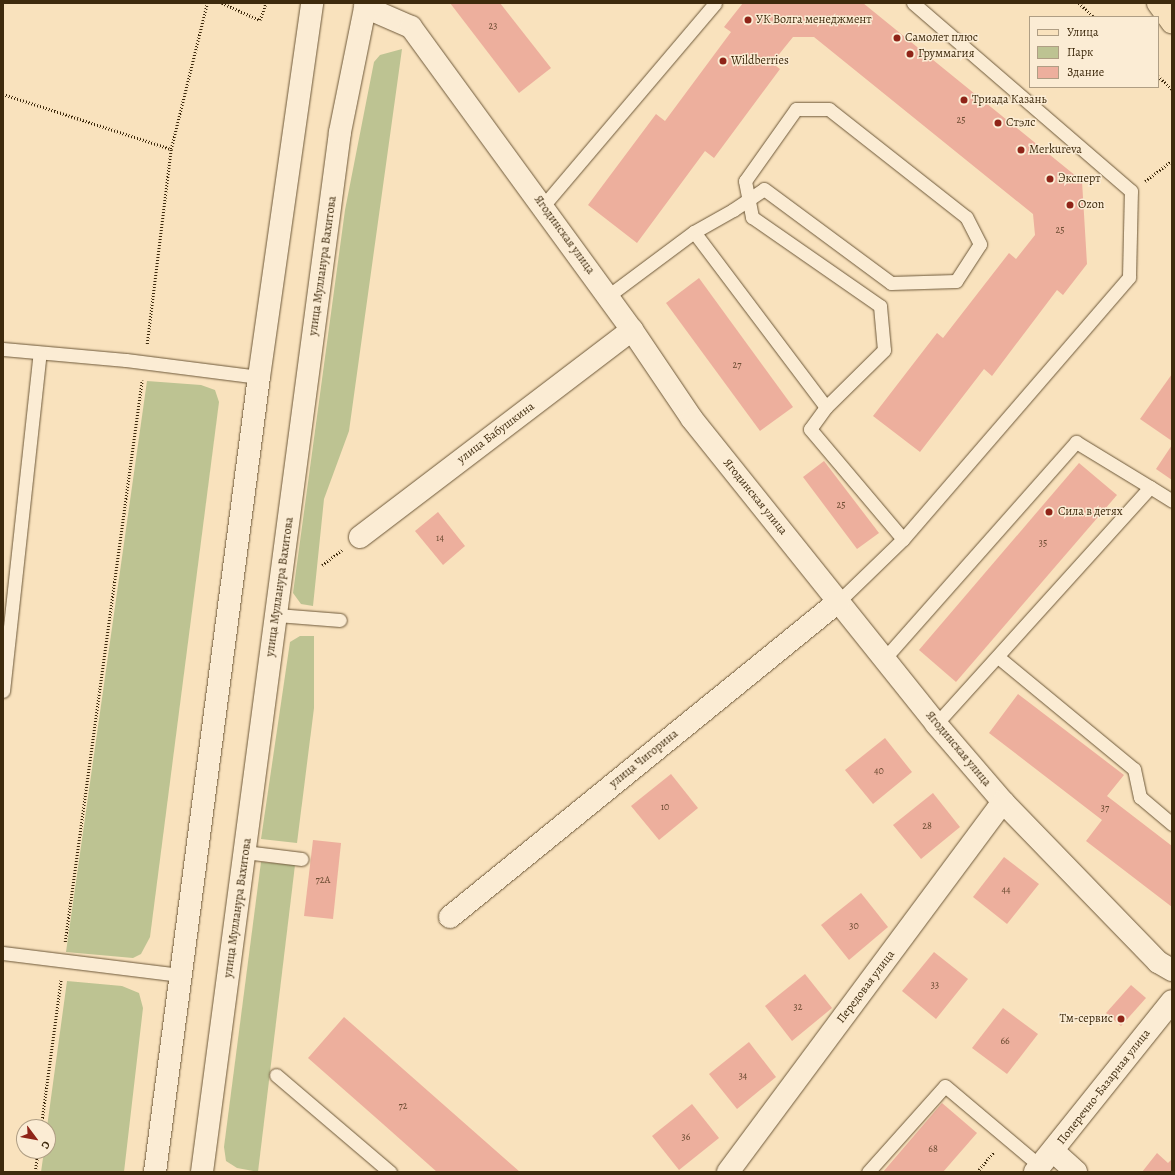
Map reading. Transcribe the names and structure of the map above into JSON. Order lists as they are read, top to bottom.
{
  "streets": {
    "street": [
      "Ягодинская улица",
      "улица Мулланура Вахитова",
      "улица Бабушкина",
      "улица Чигорина",
      "Передовая улица",
      "Поперечно-Базарная улица"
    ]
  },
  "crossings": [
    ["Ягодинская улица", "улица Мулланура Вахитова"],
    ["Ягодинская улица", "улица Бабушкина"],
    ["Ягодинская улица", "улица Чигорина"],
    ["Ягодинская улица", "Передовая улица"]
  ],
  "places": [
    "УК Волга менеджмент",
    "Самолет плюс",
    "Груммагия",
    "Wildberries",
    "Триада Казань",
    "Стэлс",
    "Merkureva",
    "Эксперт",
    "Ozon",
    "Сила в детях",
    "Тм-сервис"
  ],
  "house_numbers": [
    "23",
    "25",
    "25",
    "27",
    "25",
    "14",
    "35",
    "40",
    "10",
    "37",
    "28",
    "72А",
    "44",
    "30",
    "33",
    "32",
    "66",
    "34",
    "72",
    "36",
    "68"
  ],
  "legend": ["Улица", "Парк", "Здание"],
  "north": "bottom right"
}
